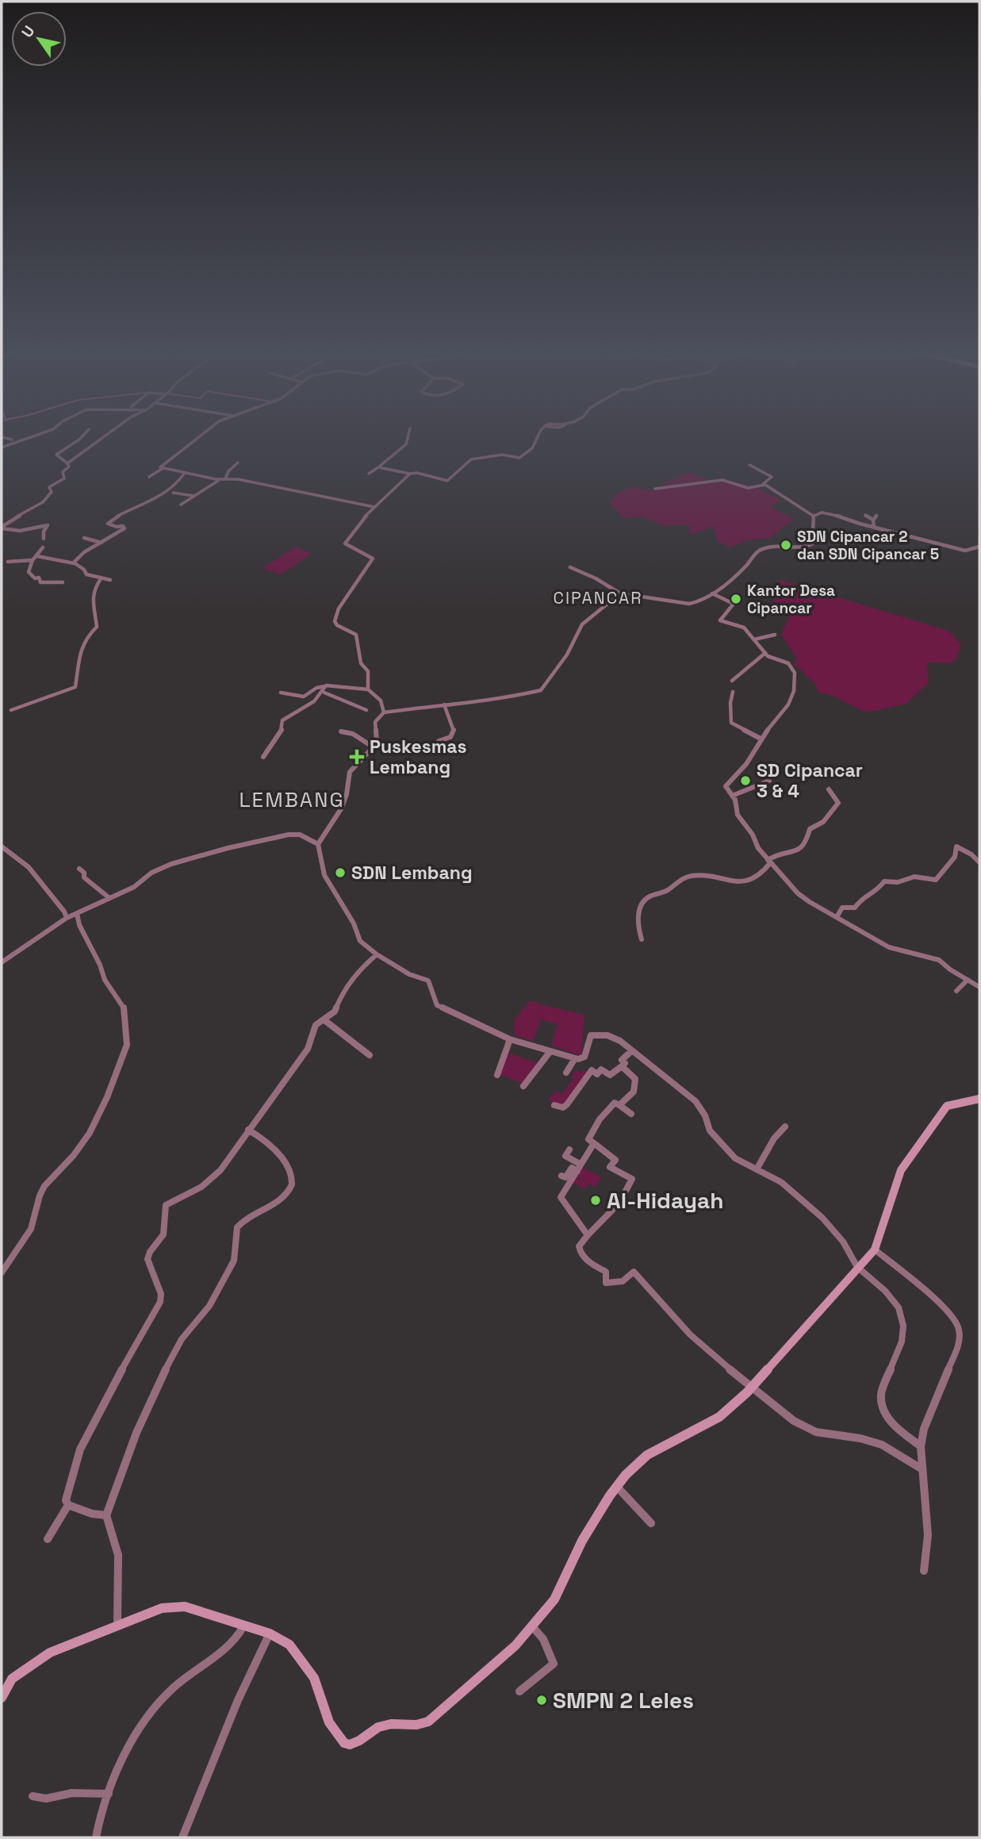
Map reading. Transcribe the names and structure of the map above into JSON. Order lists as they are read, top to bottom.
{
  "districts": ["CIPANCAR", "LEMBANG"],
  "places": {
    "other": [
      "SDN Cipancar 2 dan SDN Cipancar 5",
      "Kantor Desa Cipancar",
      "SD Cipancar 3 & 4",
      "SDN Lembang",
      "Al-Hidayah",
      "SMPN 2 Leles"
    ],
    "health": ["Puskesmas Lembang"]
  },
  "north": "top left"
}
